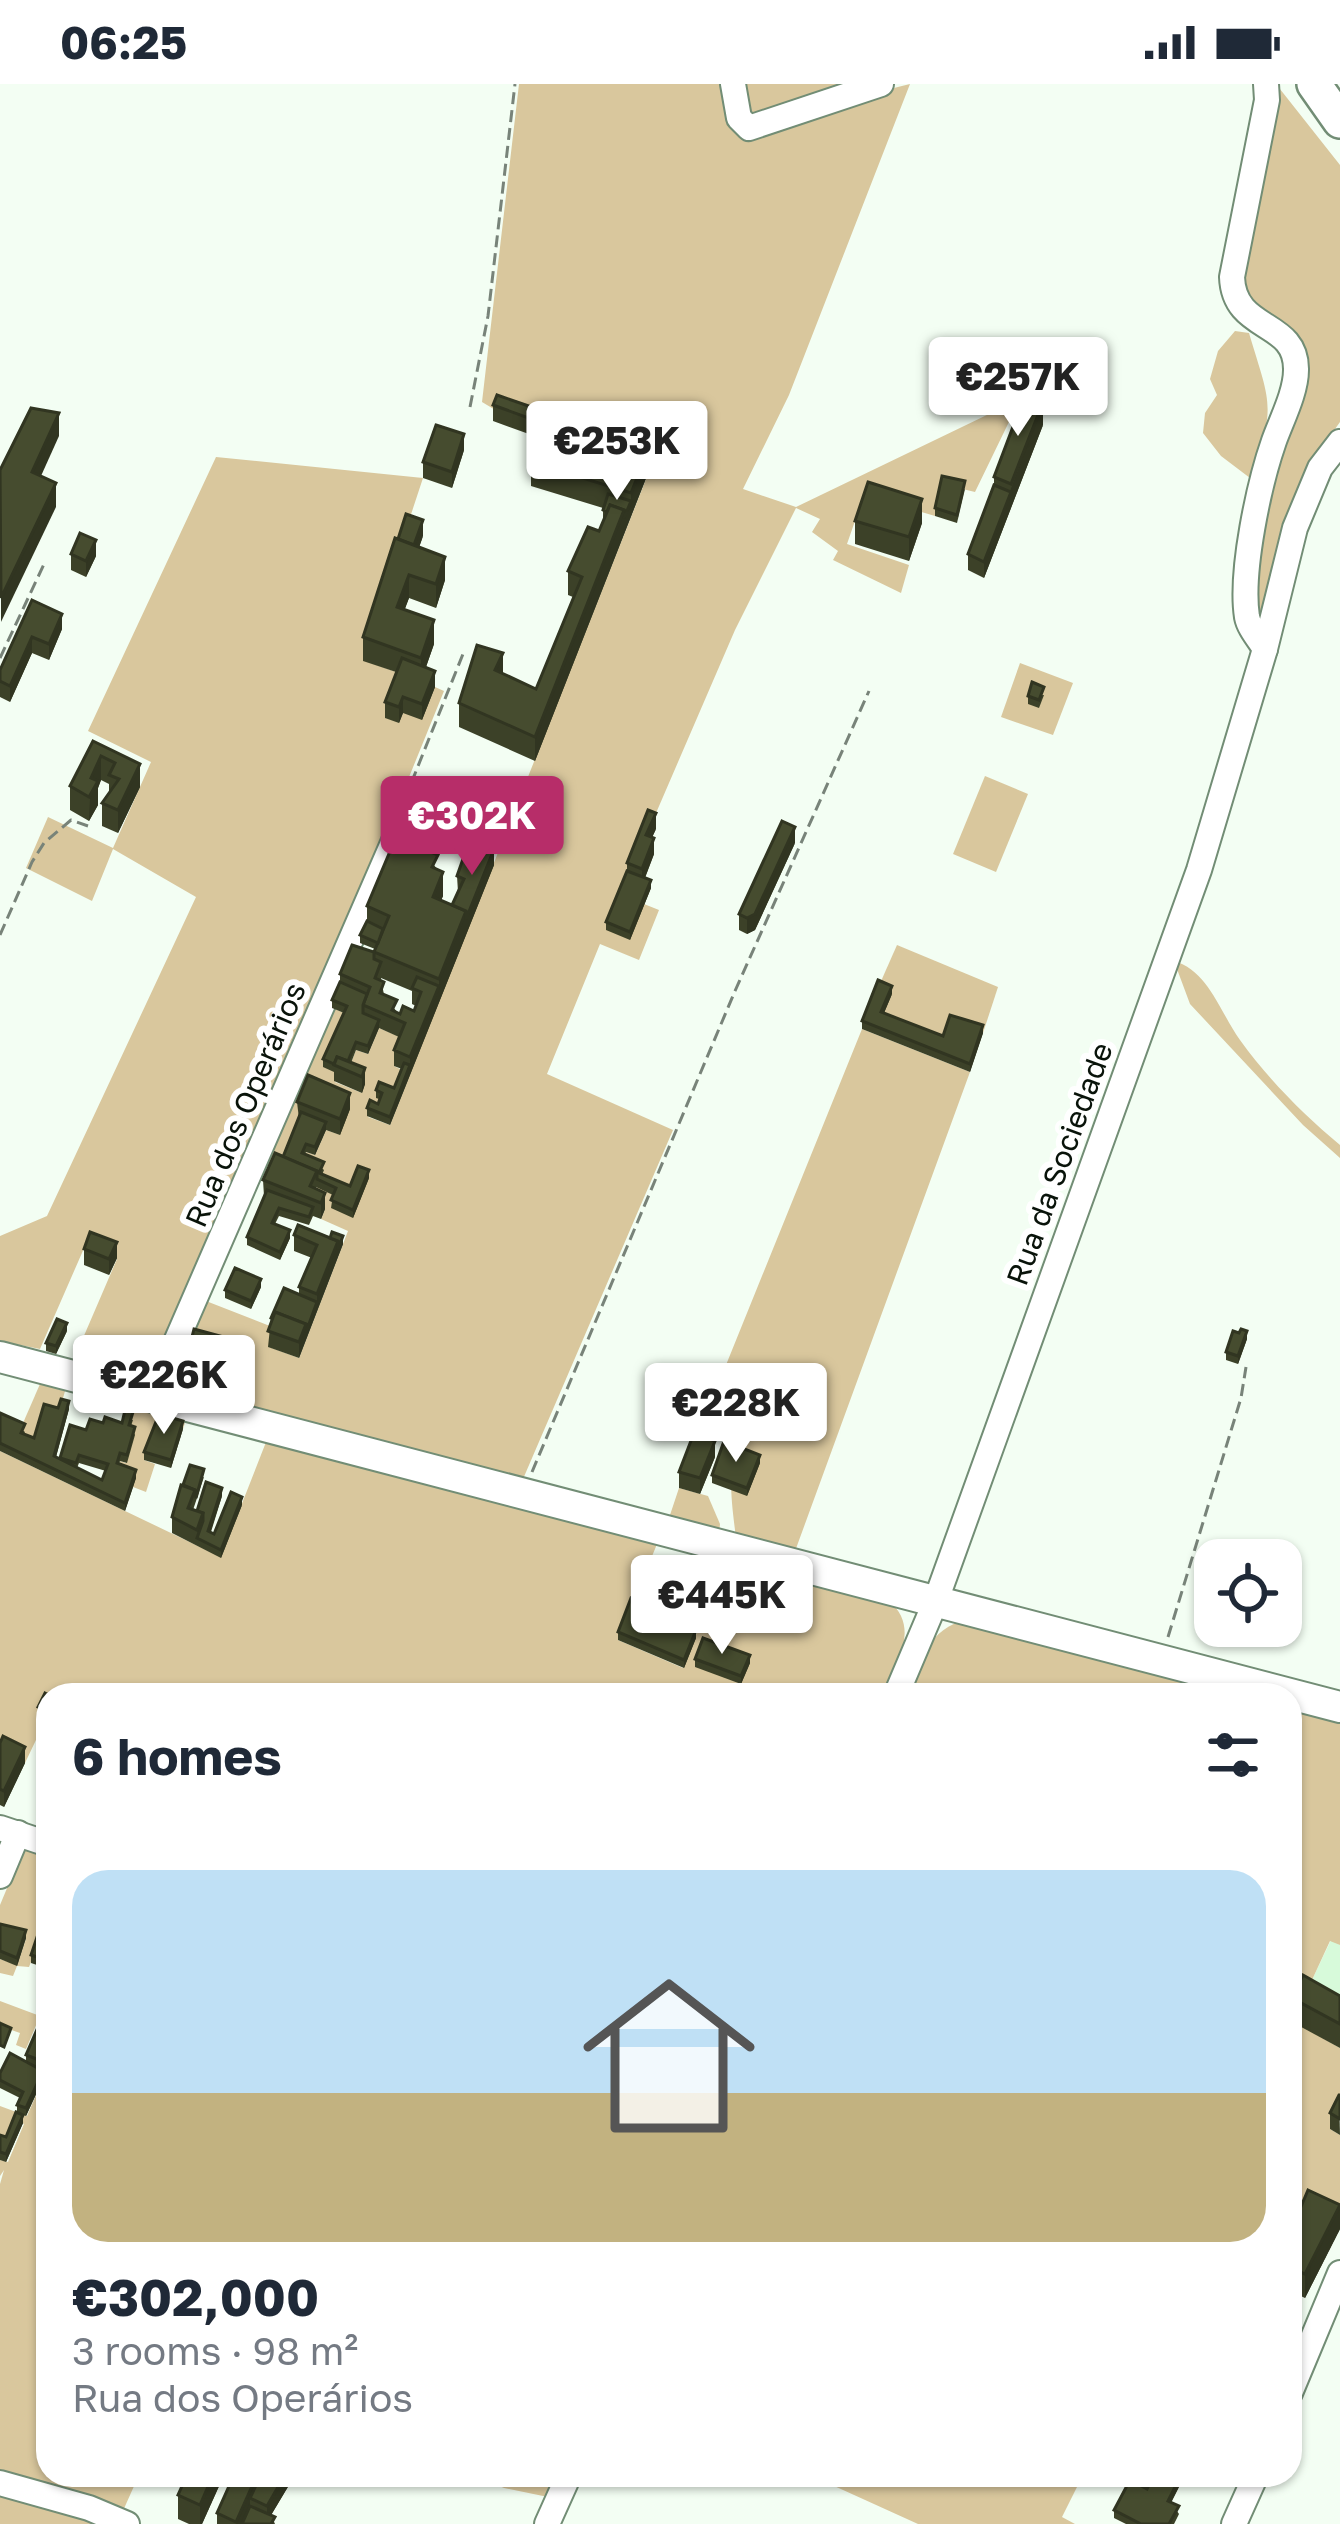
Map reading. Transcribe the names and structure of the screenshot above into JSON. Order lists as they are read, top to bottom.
{
  "streets": {
    "street": ["Rua dos Operários", "Rua da Sociedade"]
  },
  "page": {
    "status": "06:25",
    "price": [
      "€257K",
      "€253K",
      "€302K",
      "€226K",
      "€228K",
      "€445K"
    ],
    "heading": "6 homes",
    "list": [
      {
        "name": "€302,000",
        "note": "3 rooms · 98 m² · Rua dos Operários"
      }
    ]
  }
}
